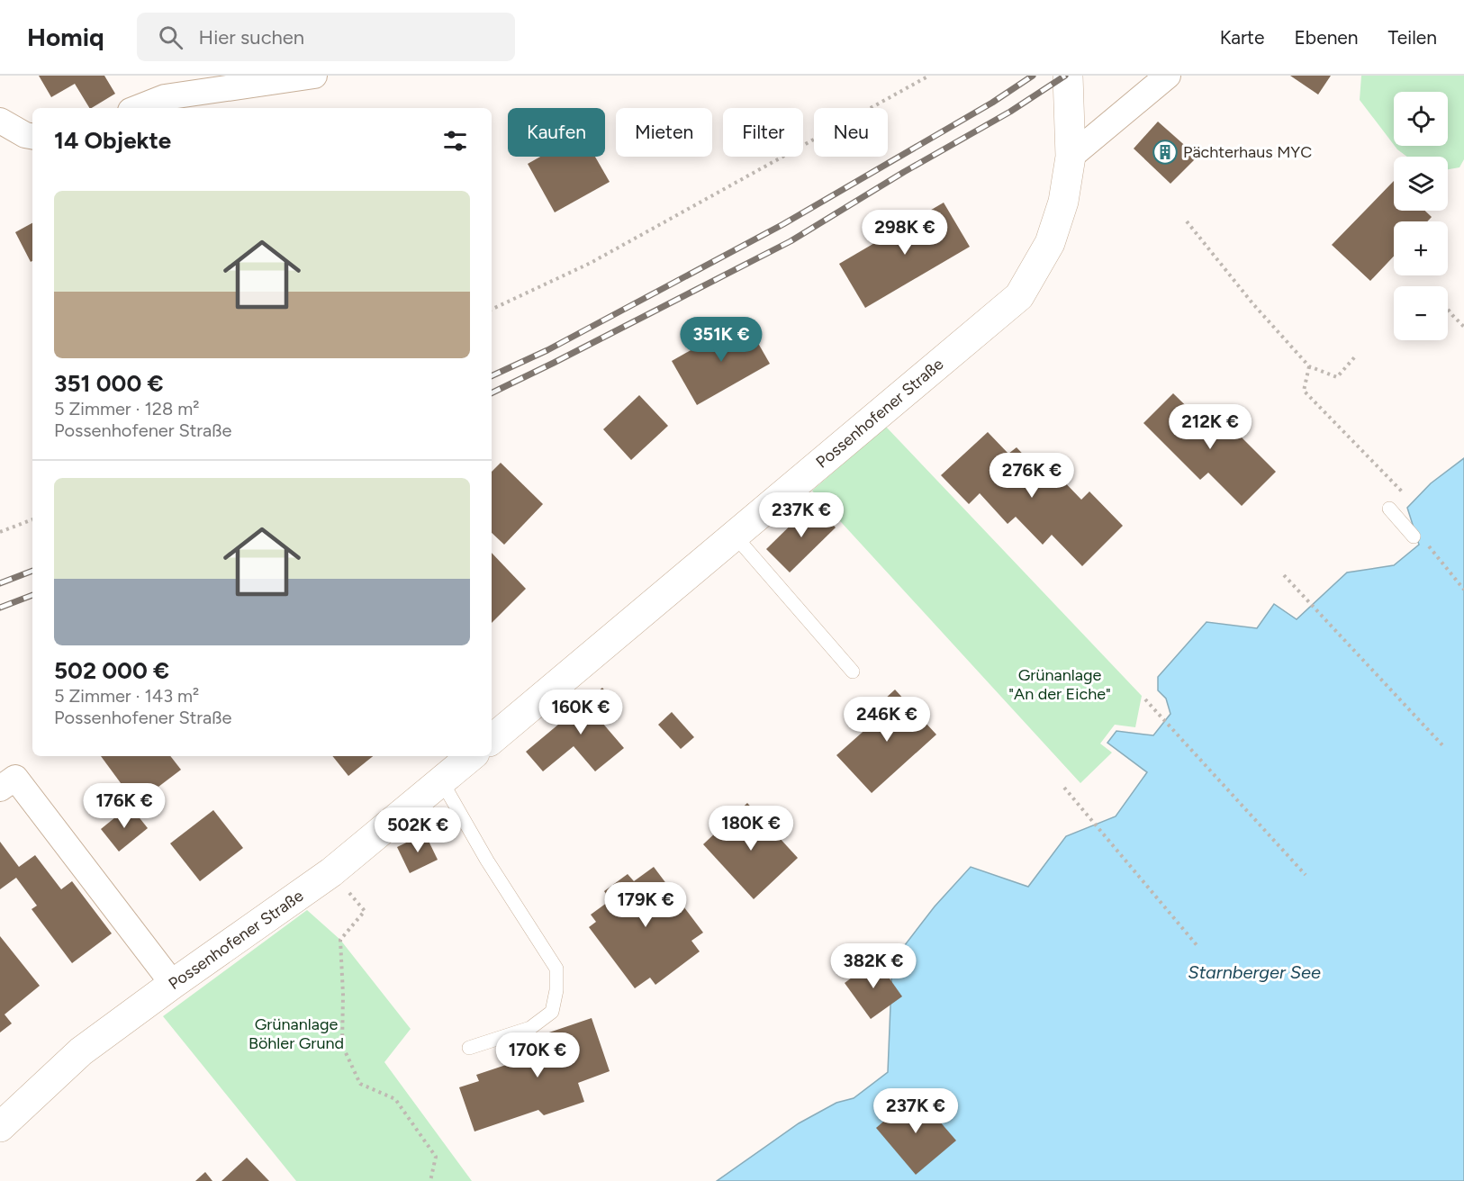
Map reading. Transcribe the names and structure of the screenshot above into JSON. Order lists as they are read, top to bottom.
{
  "streets": {
    "main road": ["Possenhofener Straße"]
  },
  "water": ["Starnberger See"],
  "parks": ["Grünanlage \"An der Eiche\"", "Grünanlage Böhler Grund"],
  "places": {
    "building": ["Pächterhaus MYC"]
  },
  "page": {
    "header": "Homiq",
    "search": "Hier suchen",
    "nav": ["Karte", "Ebenen", "Teilen"],
    "map_buttons": ["+", "−"],
    "chip": [
      "Kaufen",
      "Mieten",
      "Filter",
      "Neu"
    ],
    "heading": "14 Objekte",
    "list": [
      {
        "name": "351 000 €",
        "note": "5 Zimmer · 128 m² · Possenhofener Straße"
      },
      {
        "name": "502 000 €",
        "note": "5 Zimmer · 143 m² · Possenhofener Straße"
      }
    ],
    "price": [
      "298K €",
      "351K €",
      "212K €",
      "276K €",
      "237K €",
      "160K €",
      "246K €",
      "176K €",
      "180K €",
      "502K €",
      "179K €",
      "382K €",
      "170K €",
      "237K €"
    ]
  }
}
